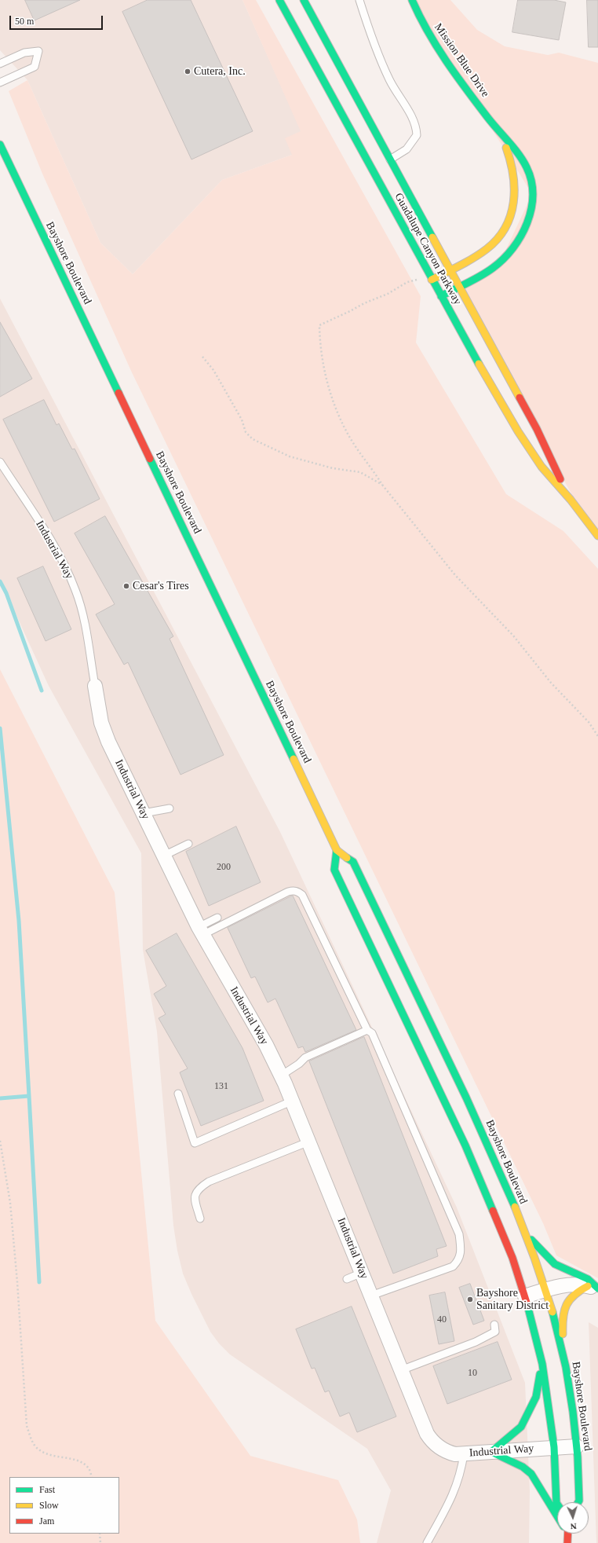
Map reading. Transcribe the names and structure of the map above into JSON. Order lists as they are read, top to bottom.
{
  "streets": {
    "main road": ["Mission Blue Drive", "Guadalupe Canyon Parkway", "Bayshore Boulevard"],
    "street": ["Industrial Way"]
  },
  "crossings": [
    ["Mission Blue Drive", "Guadalupe Canyon Parkway"],
    ["Bayshore Boulevard", "Industrial Way"]
  ],
  "places": ["Cutera, Inc.", "Cesar's Tires", "Bayshore Sanitary District"],
  "house_numbers": [
    "200",
    "131",
    "40",
    "10"
  ],
  "legend": ["Fast", "Slow", "Jam"],
  "scale_bar": "50 m",
  "north": "bottom"
}
